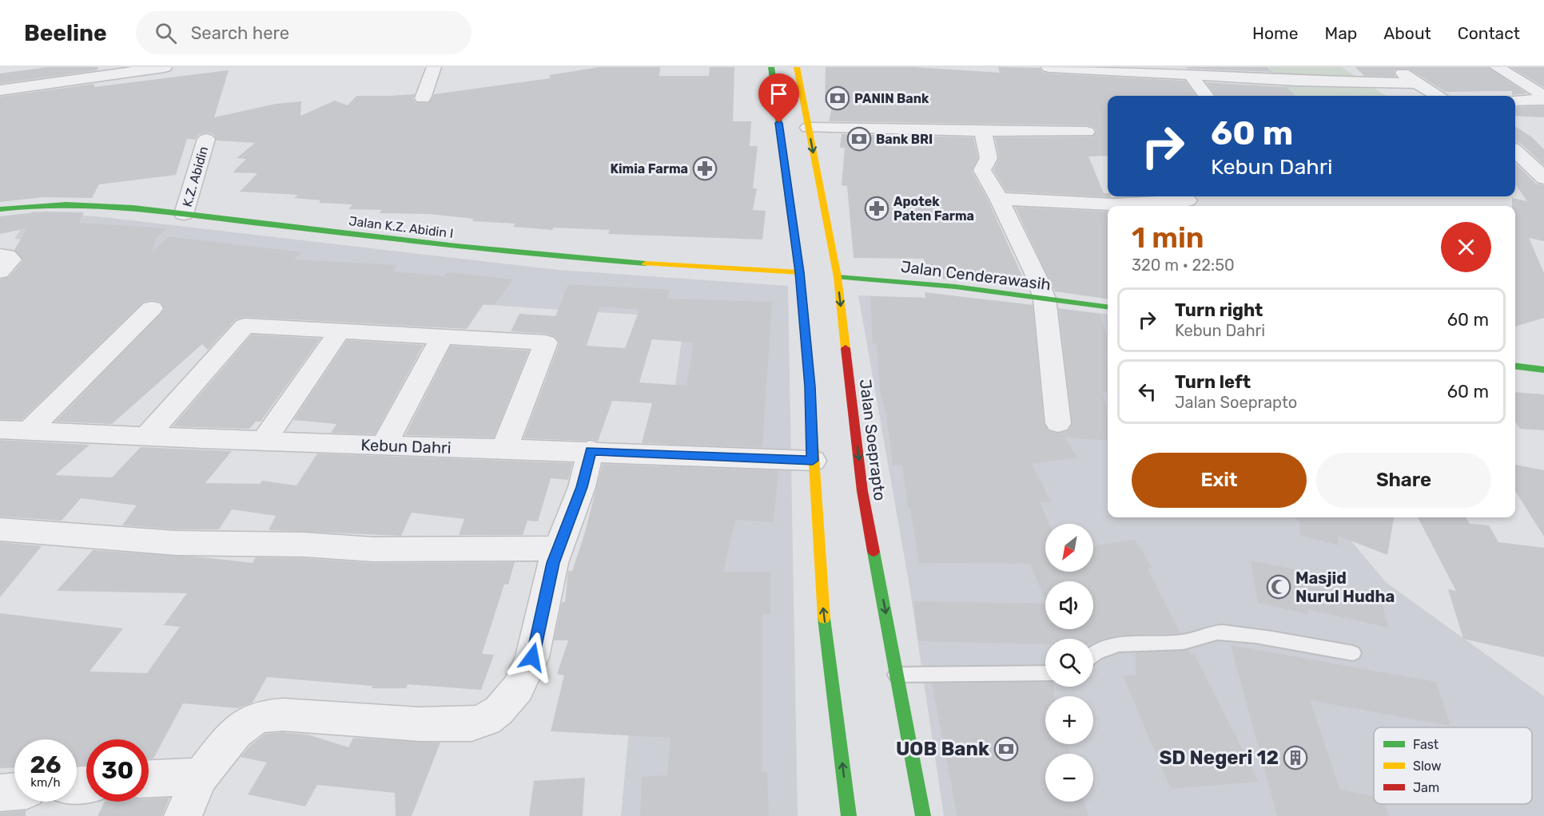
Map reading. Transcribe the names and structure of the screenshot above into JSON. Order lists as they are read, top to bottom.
{
  "streets": {
    "main road": ["Jalan K.Z. Abidin I", "Jalan Cenderawasih", "Jalan Soeprapto"],
    "street": ["K.Z. Abidin", "Kebun Dahri"]
  },
  "crossings": [
    ["K.Z. Abidin", "Jalan K.Z. Abidin I"],
    ["Jalan Cenderawasih", "Jalan Soeprapto"]
  ],
  "places": {
    "bank": ["PANIN Bank", "Bank BRI", "UOB Bank"],
    "pharmacy": ["Kimia Farma", "Apotek Paten Farma"],
    "mosque": ["Masjid Nurul Hudha"],
    "building": ["SD Negeri 12"]
  },
  "legend": ["Fast", "Slow", "Jam"],
  "north": "bottom left",
  "page": {
    "header": "Beeline",
    "search": "Search here",
    "nav": [
      "Home",
      "Map",
      "About",
      "Contact"
    ],
    "turn": ["60 m", "Kebun Dahri"],
    "heading": ["1 min", "320 m · 22:50"],
    "list": [
      {
        "name": "Turn right",
        "note": "Kebun Dahri",
        "value": "60 m"
      },
      {
        "name": "Turn left",
        "note": "Jalan Soeprapto",
        "value": "60 m"
      }
    ],
    "buttons": ["Exit", "Share"],
    "map_buttons": ["+", "−"],
    "speed": "26 km/h",
    "limit": "30"
  }
}
